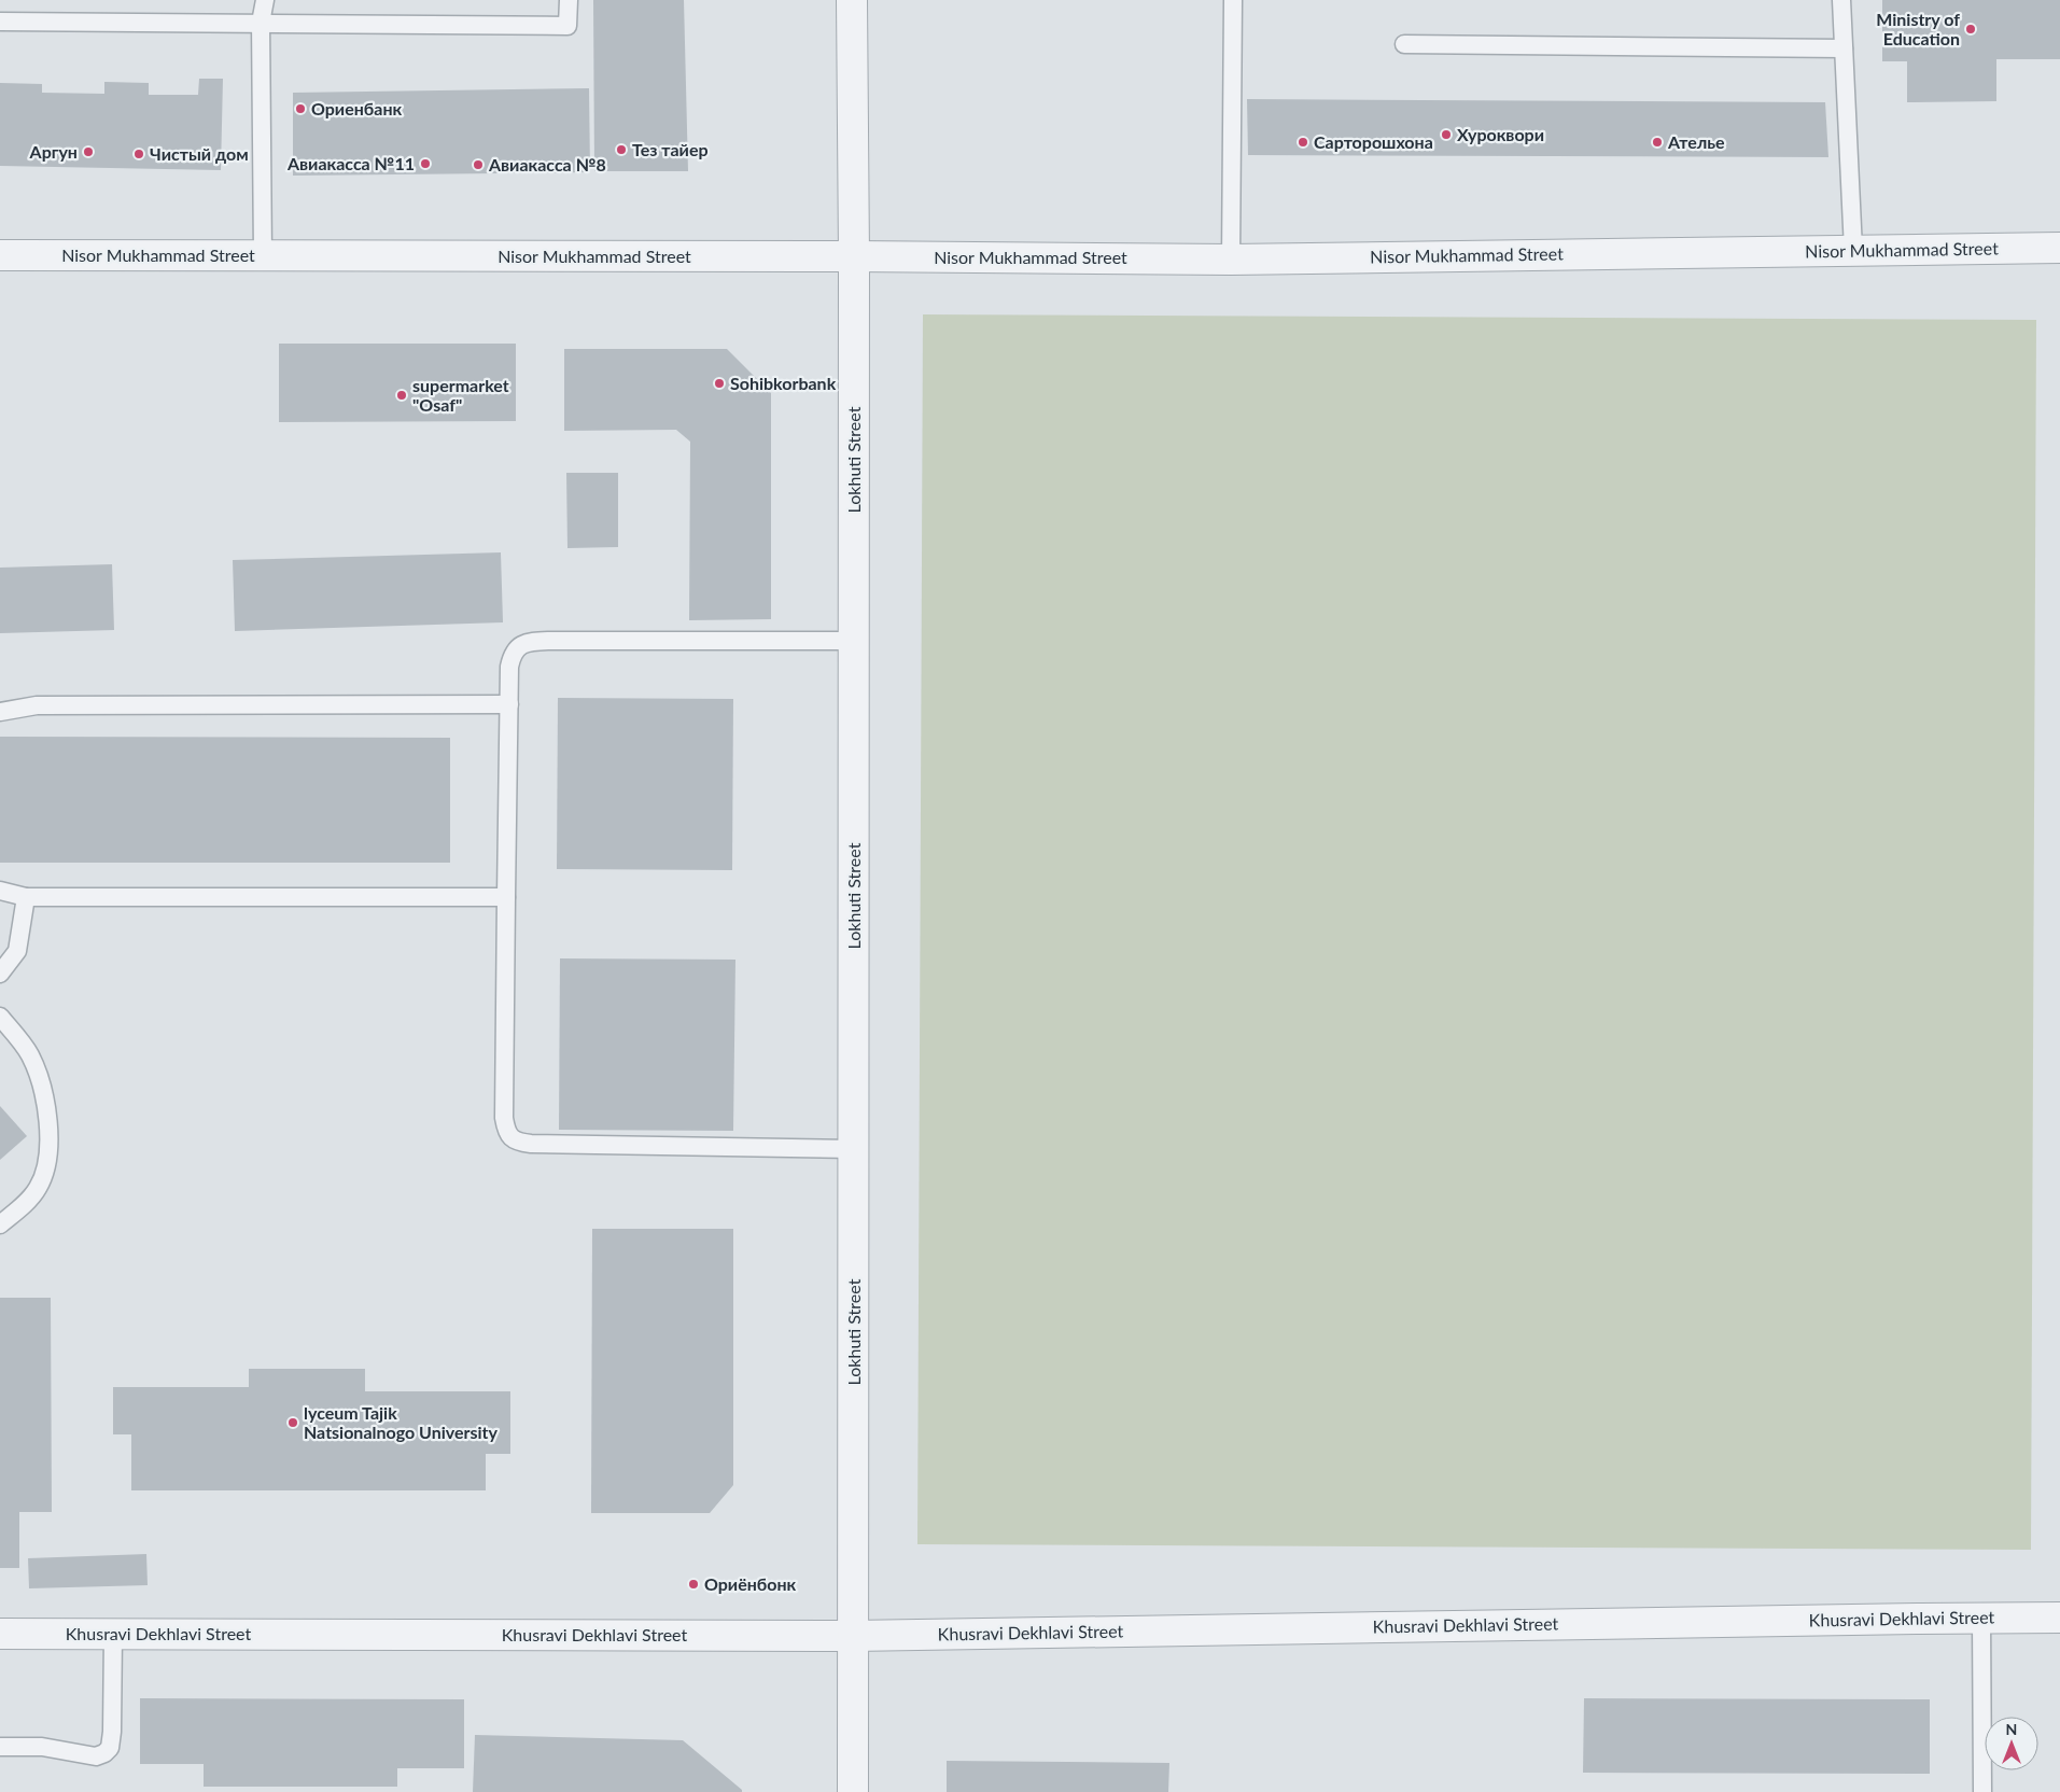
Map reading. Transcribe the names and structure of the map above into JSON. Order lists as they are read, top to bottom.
{
  "streets": {
    "street": ["Nisor Mukhammad Street", "Lokhuti Street", "Khusravi Dekhlavi Street"]
  },
  "crossings": [
    ["Nisor Mukhammad Street", "Lokhuti Street"],
    ["Lokhuti Street", "Khusravi Dekhlavi Street"]
  ],
  "places": [
    "Ministry of Education",
    "Ориенбанк",
    "Хуроквори",
    "Сарторошхона",
    "Ателье",
    "Тез тайер",
    "Аргун",
    "Чистый дом",
    "Авиакасса №11",
    "Авиакасса №8",
    "Sohibkorbank",
    "supermarket \"Osaf\"",
    "lyceum Tajik Natsionalnogo University",
    "Ориёнбонк"
  ],
  "north": "top"
}
